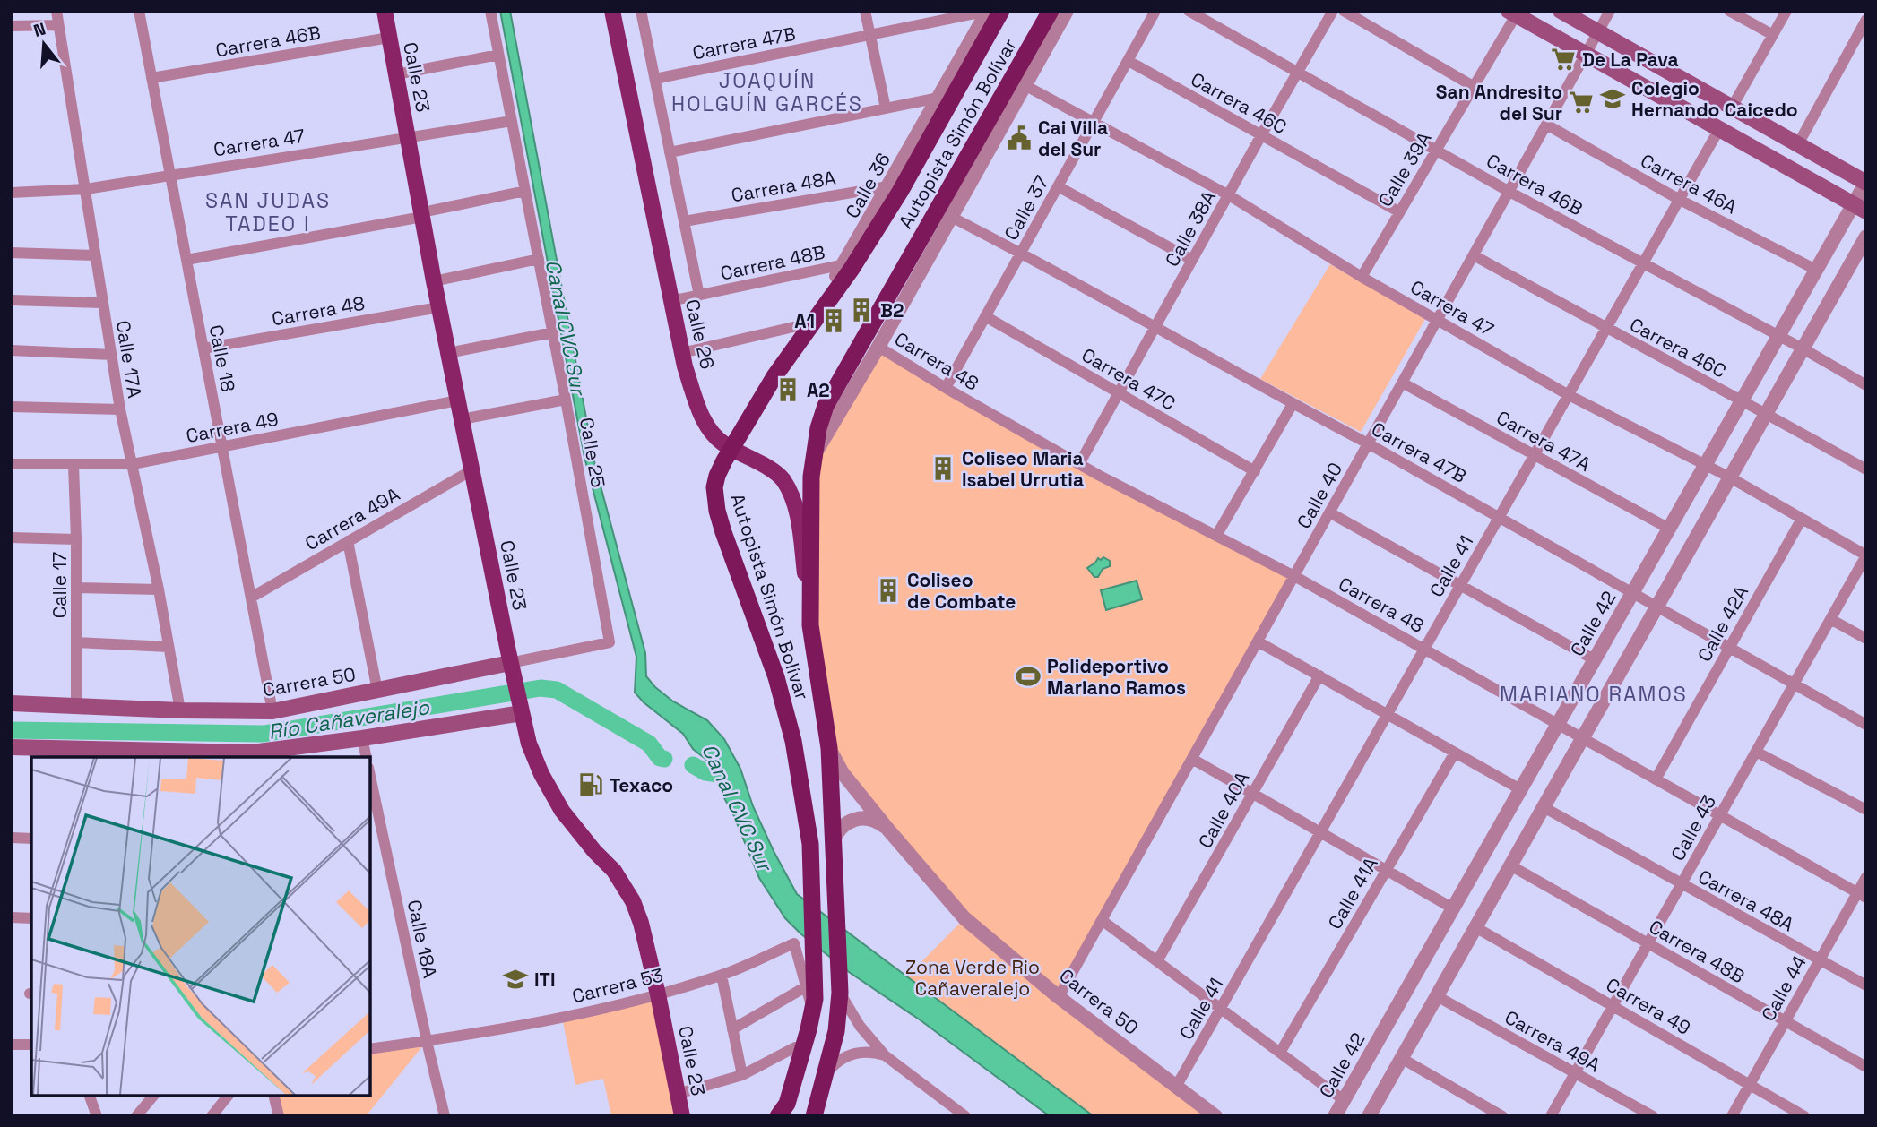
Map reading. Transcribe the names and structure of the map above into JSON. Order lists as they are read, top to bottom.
{
  "streets": {
    "highway": ["Autopista Simón Bolívar"],
    "main road": ["Calle 23", "Calle 26", "Carrera 50"],
    "street": [
      "Carrera 46B",
      "Carrera 47B",
      "Carrera 46C",
      "Carrera 47",
      "Calle 39A",
      "Carrera 46A",
      "Calle 36",
      "Carrera 48A",
      "Calle 37",
      "Calle 38A",
      "Carrera 48B",
      "Carrera 48",
      "Calle 18",
      "Calle 17A",
      "Carrera 47C",
      "Carrera 49",
      "Carrera 47A",
      "Calle 25",
      "Calle 40",
      "Carrera 49A",
      "Calle 41",
      "Calle 17",
      "Calle 42",
      "Calle 42A",
      "Calle 40A",
      "Calle 43",
      "Calle 41A",
      "Calle 18A",
      "Carrera 53",
      "Calle 44"
    ]
  },
  "crossings": [
    ["Carrera 46B", "Calle 23"],
    ["Carrera 46B", "Calle 39A"],
    ["Carrera 46B", "Calle 38A"],
    ["Carrera 46B", "Calle 18"],
    ["Carrera 46B", "Calle 40"],
    ["Carrera 46B", "Calle 41"],
    ["Carrera 46B", "Calle 42"],
    ["Carrera 47B", "Calle 36"],
    ["Carrera 47B", "Calle 37"],
    ["Carrera 47B", "Calle 38A"],
    ["Carrera 47B", "Calle 26"],
    ["Carrera 47B", "Calle 40"],
    ["Carrera 47B", "Calle 41"],
    ["Carrera 47B", "Calle 42"],
    ["Carrera 47B", "Calle 42A"],
    ["Carrera 47B", "Calle 43"],
    ["Calle 23", "Carrera 47"],
    ["Calle 23", "Carrera 48"],
    ["Calle 23", "Carrera 49"],
    ["Calle 23", "Carrera 49A"],
    ["Calle 23", "Carrera 50"],
    ["Calle 23", "Carrera 53"],
    ["Carrera 46C", "Calle 39A"],
    ["Carrera 46C", "Calle 37"],
    ["Carrera 46C", "Calle 38A"],
    ["Carrera 46C", "Calle 40"],
    ["Carrera 46C", "Calle 41"],
    ["Carrera 46C", "Calle 42"],
    ["Autopista Simón Bolívar", "Calle 36"],
    ["Autopista Simón Bolívar", "Calle 26"],
    ["Autopista Simón Bolívar", "Carrera 50"],
    ["Carrera 47", "Calle 39A"],
    ["Carrera 47", "Calle 37"],
    ["Carrera 47", "Calle 38A"],
    ["Carrera 47", "Calle 18"],
    ["Carrera 47", "Calle 17A"],
    ["Carrera 47", "Calle 25"],
    ["Carrera 47", "Calle 40"],
    ["Carrera 47", "Calle 41"],
    ["Carrera 47", "Calle 42"],
    ["Carrera 47", "Calle 42A"],
    ["Carrera 47", "Calle 43"],
    ["Carrera 46A", "Calle 40"],
    ["Carrera 46A", "Calle 41"],
    ["Carrera 46A", "Calle 42"],
    ["Calle 36", "Carrera 48A"],
    ["Calle 36", "Carrera 48B"],
    ["Carrera 48A", "Calle 26"],
    ["Carrera 48A", "Calle 43"],
    ["Carrera 48A", "Calle 44"],
    ["Calle 37", "Carrera 48"],
    ["Calle 37", "Carrera 47C"],
    ["Calle 38A", "Carrera 48"],
    ["Calle 38A", "Carrera 47C"],
    ["Carrera 48B", "Calle 26"],
    ["Carrera 48B", "Calle 43"],
    ["Carrera 48B", "Calle 44"],
    ["Carrera 48", "Calle 18"],
    ["Carrera 48", "Calle 40"],
    ["Carrera 48", "Calle 41"],
    ["Carrera 48", "Calle 42"],
    ["Carrera 48", "Calle 42A"],
    ["Carrera 48", "Calle 43"],
    ["Carrera 48", "Calle 44"],
    ["Calle 18", "Carrera 49"],
    ["Calle 18", "Carrera 49A"],
    ["Calle 18", "Carrera 50"],
    ["Calle 17A", "Carrera 49"],
    ["Calle 17A", "Carrera 50"],
    ["Carrera 49", "Calle 17"],
    ["Carrera 49", "Calle 43"],
    ["Carrera 49", "Calle 44"],
    ["Carrera 47A", "Calle 40"],
    ["Carrera 47A", "Calle 41"],
    ["Carrera 47A", "Calle 42"],
    ["Calle 25", "Carrera 50"],
    ["Calle 40", "Carrera 50"],
    ["Carrera 49A", "Calle 43"],
    ["Calle 41", "Carrera 50"],
    ["Calle 17", "Carrera 50"],
    ["Calle 18A", "Carrera 53"]
  ],
  "districts": ["JOAQUÍN HOLGUÍN GARCÉS", "SAN JUDAS TADEO I", "MARIANO RAMOS"],
  "water": ["Canal CVC Sur", "Río Cañaveralejo"],
  "parks": ["Zona Verde Rio Cañaveralejo"],
  "places": {
    "supermarket": ["De La Pava", "San Andresito del Sur"],
    "school or university": ["Colegio Hernando Caicedo", "ITI"],
    "public building": ["Cai Villa del Sur"],
    "building": [
      "B2",
      "A1",
      "A2",
      "Coliseo Maria Isabel Urrutia",
      "Coliseo de Combate"
    ],
    "sports": ["Polideportivo Mariano Ramos"],
    "fuel station": ["Texaco"]
  },
  "north": "top"
}
